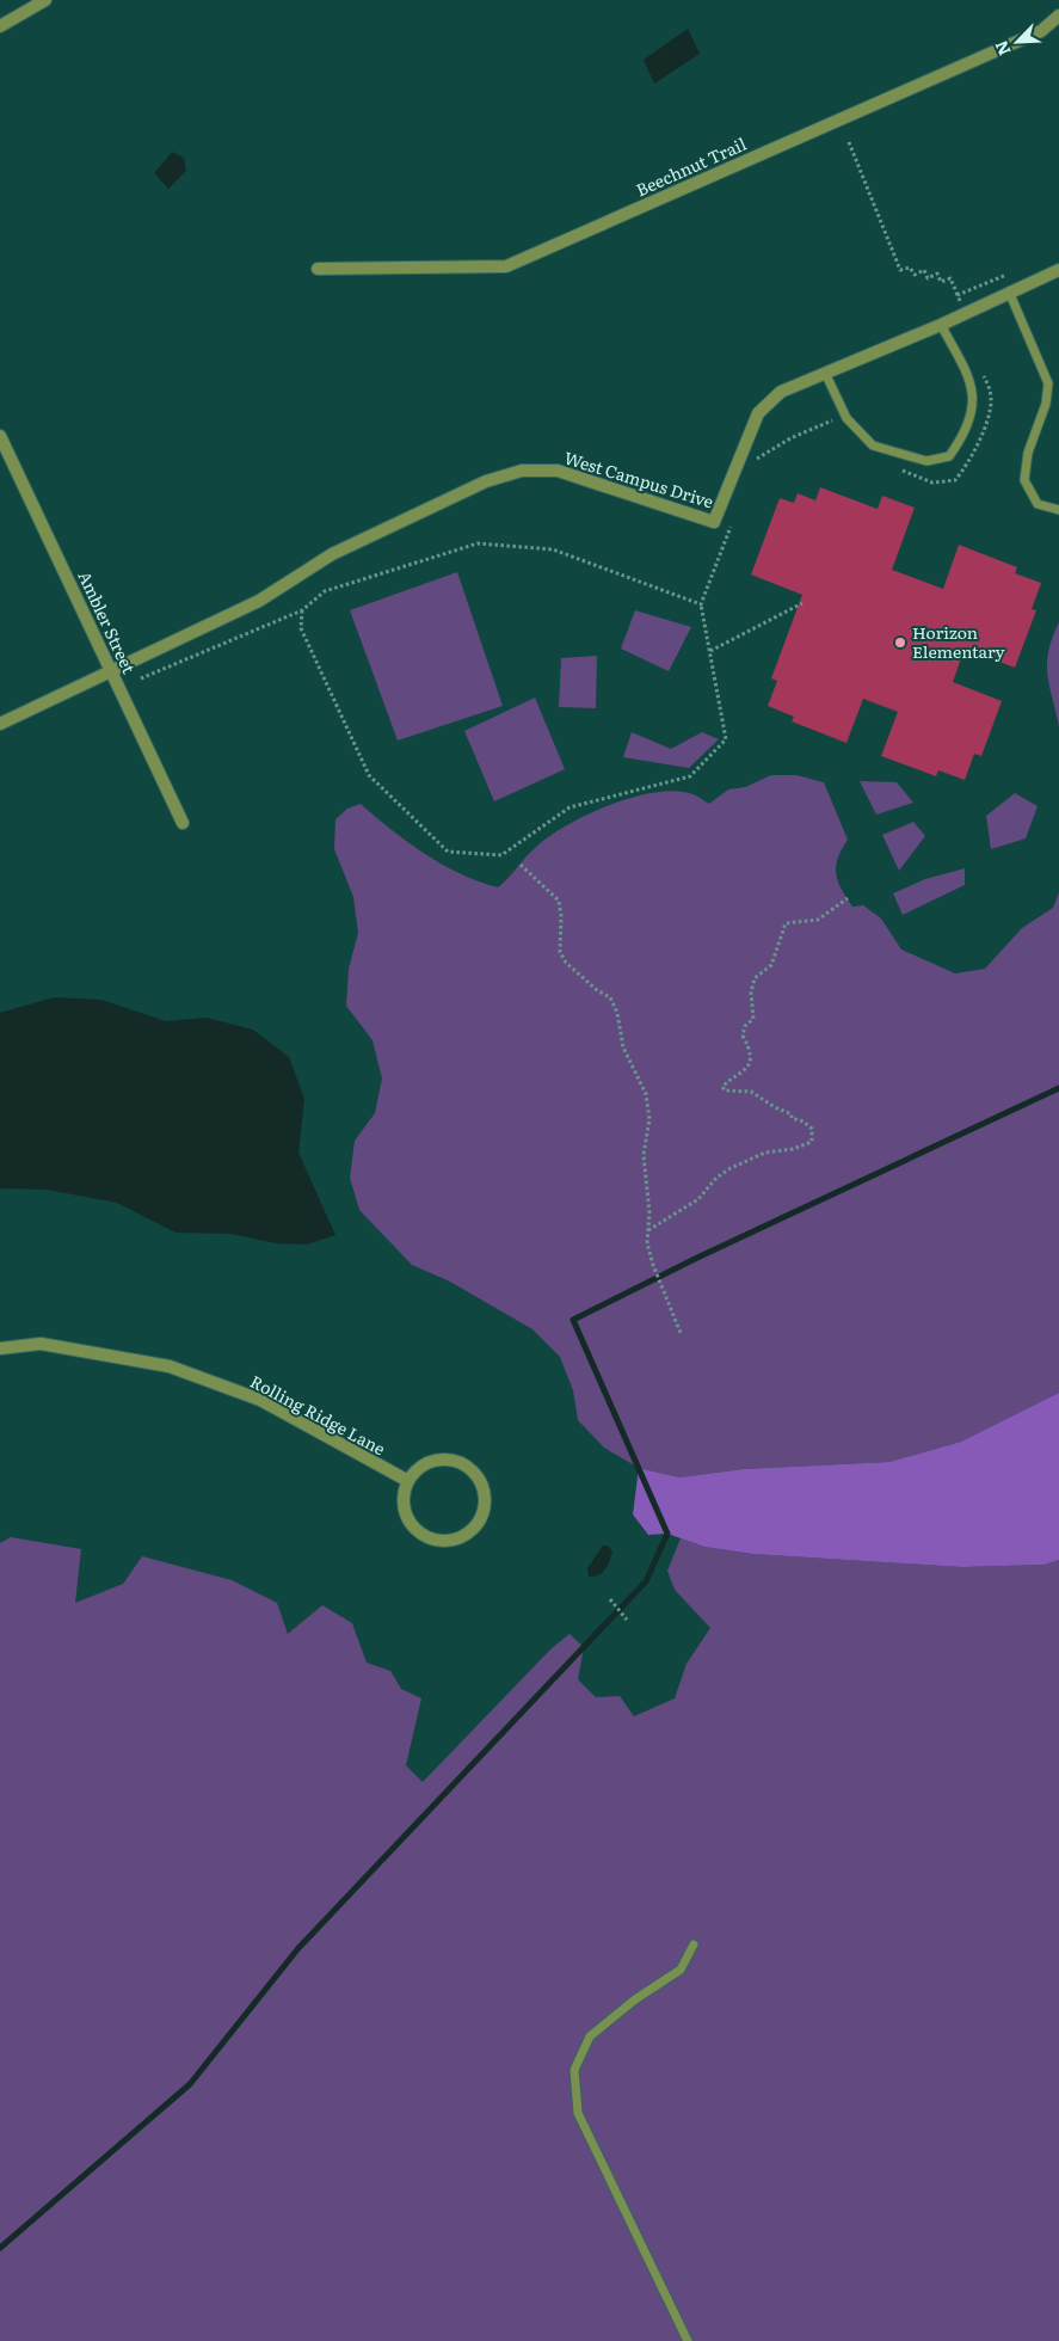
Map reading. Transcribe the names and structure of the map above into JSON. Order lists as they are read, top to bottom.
{
  "streets": {
    "street": [
      "Beechnut Trail",
      "West Campus Drive",
      "Ambler Street",
      "Rolling Ridge Lane"
    ]
  },
  "crossings": [
    ["West Campus Drive", "Ambler Street"]
  ],
  "places": ["Horizon Elementary"],
  "north": "bottom left"
}
